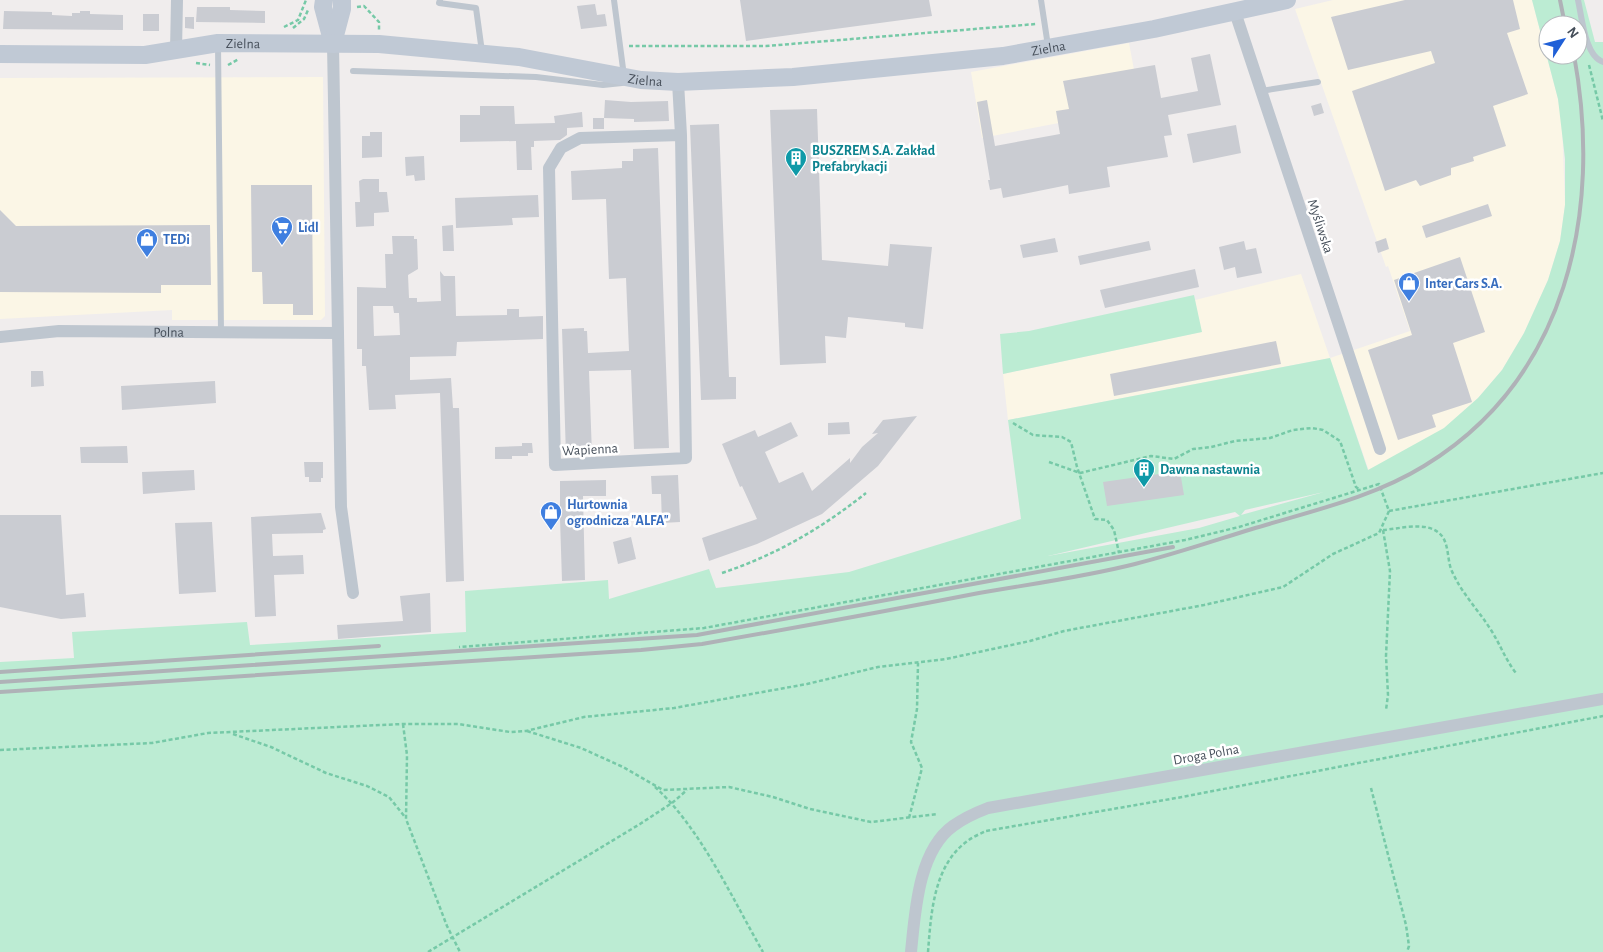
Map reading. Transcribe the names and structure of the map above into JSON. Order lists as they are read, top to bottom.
{
  "streets": {
    "street": [
      "Zielna",
      "Myśliwska",
      "Polna",
      "Wapienna",
      "Droga Polna"
    ]
  },
  "crossings": [
    ["Zielna", "Myśliwska"],
    ["Zielna", "Wapienna"]
  ],
  "places": {
    "building": ["BUSZREM S.A. Zakład Prefabrykacji", "Dawna nastawnia"],
    "supermarket": ["Lidl"],
    "shop": ["TEDi", "Inter Cars S.A.", "Hurtownia ogrodnicza \"ALFA\""]
  },
  "north": "top right"
}
